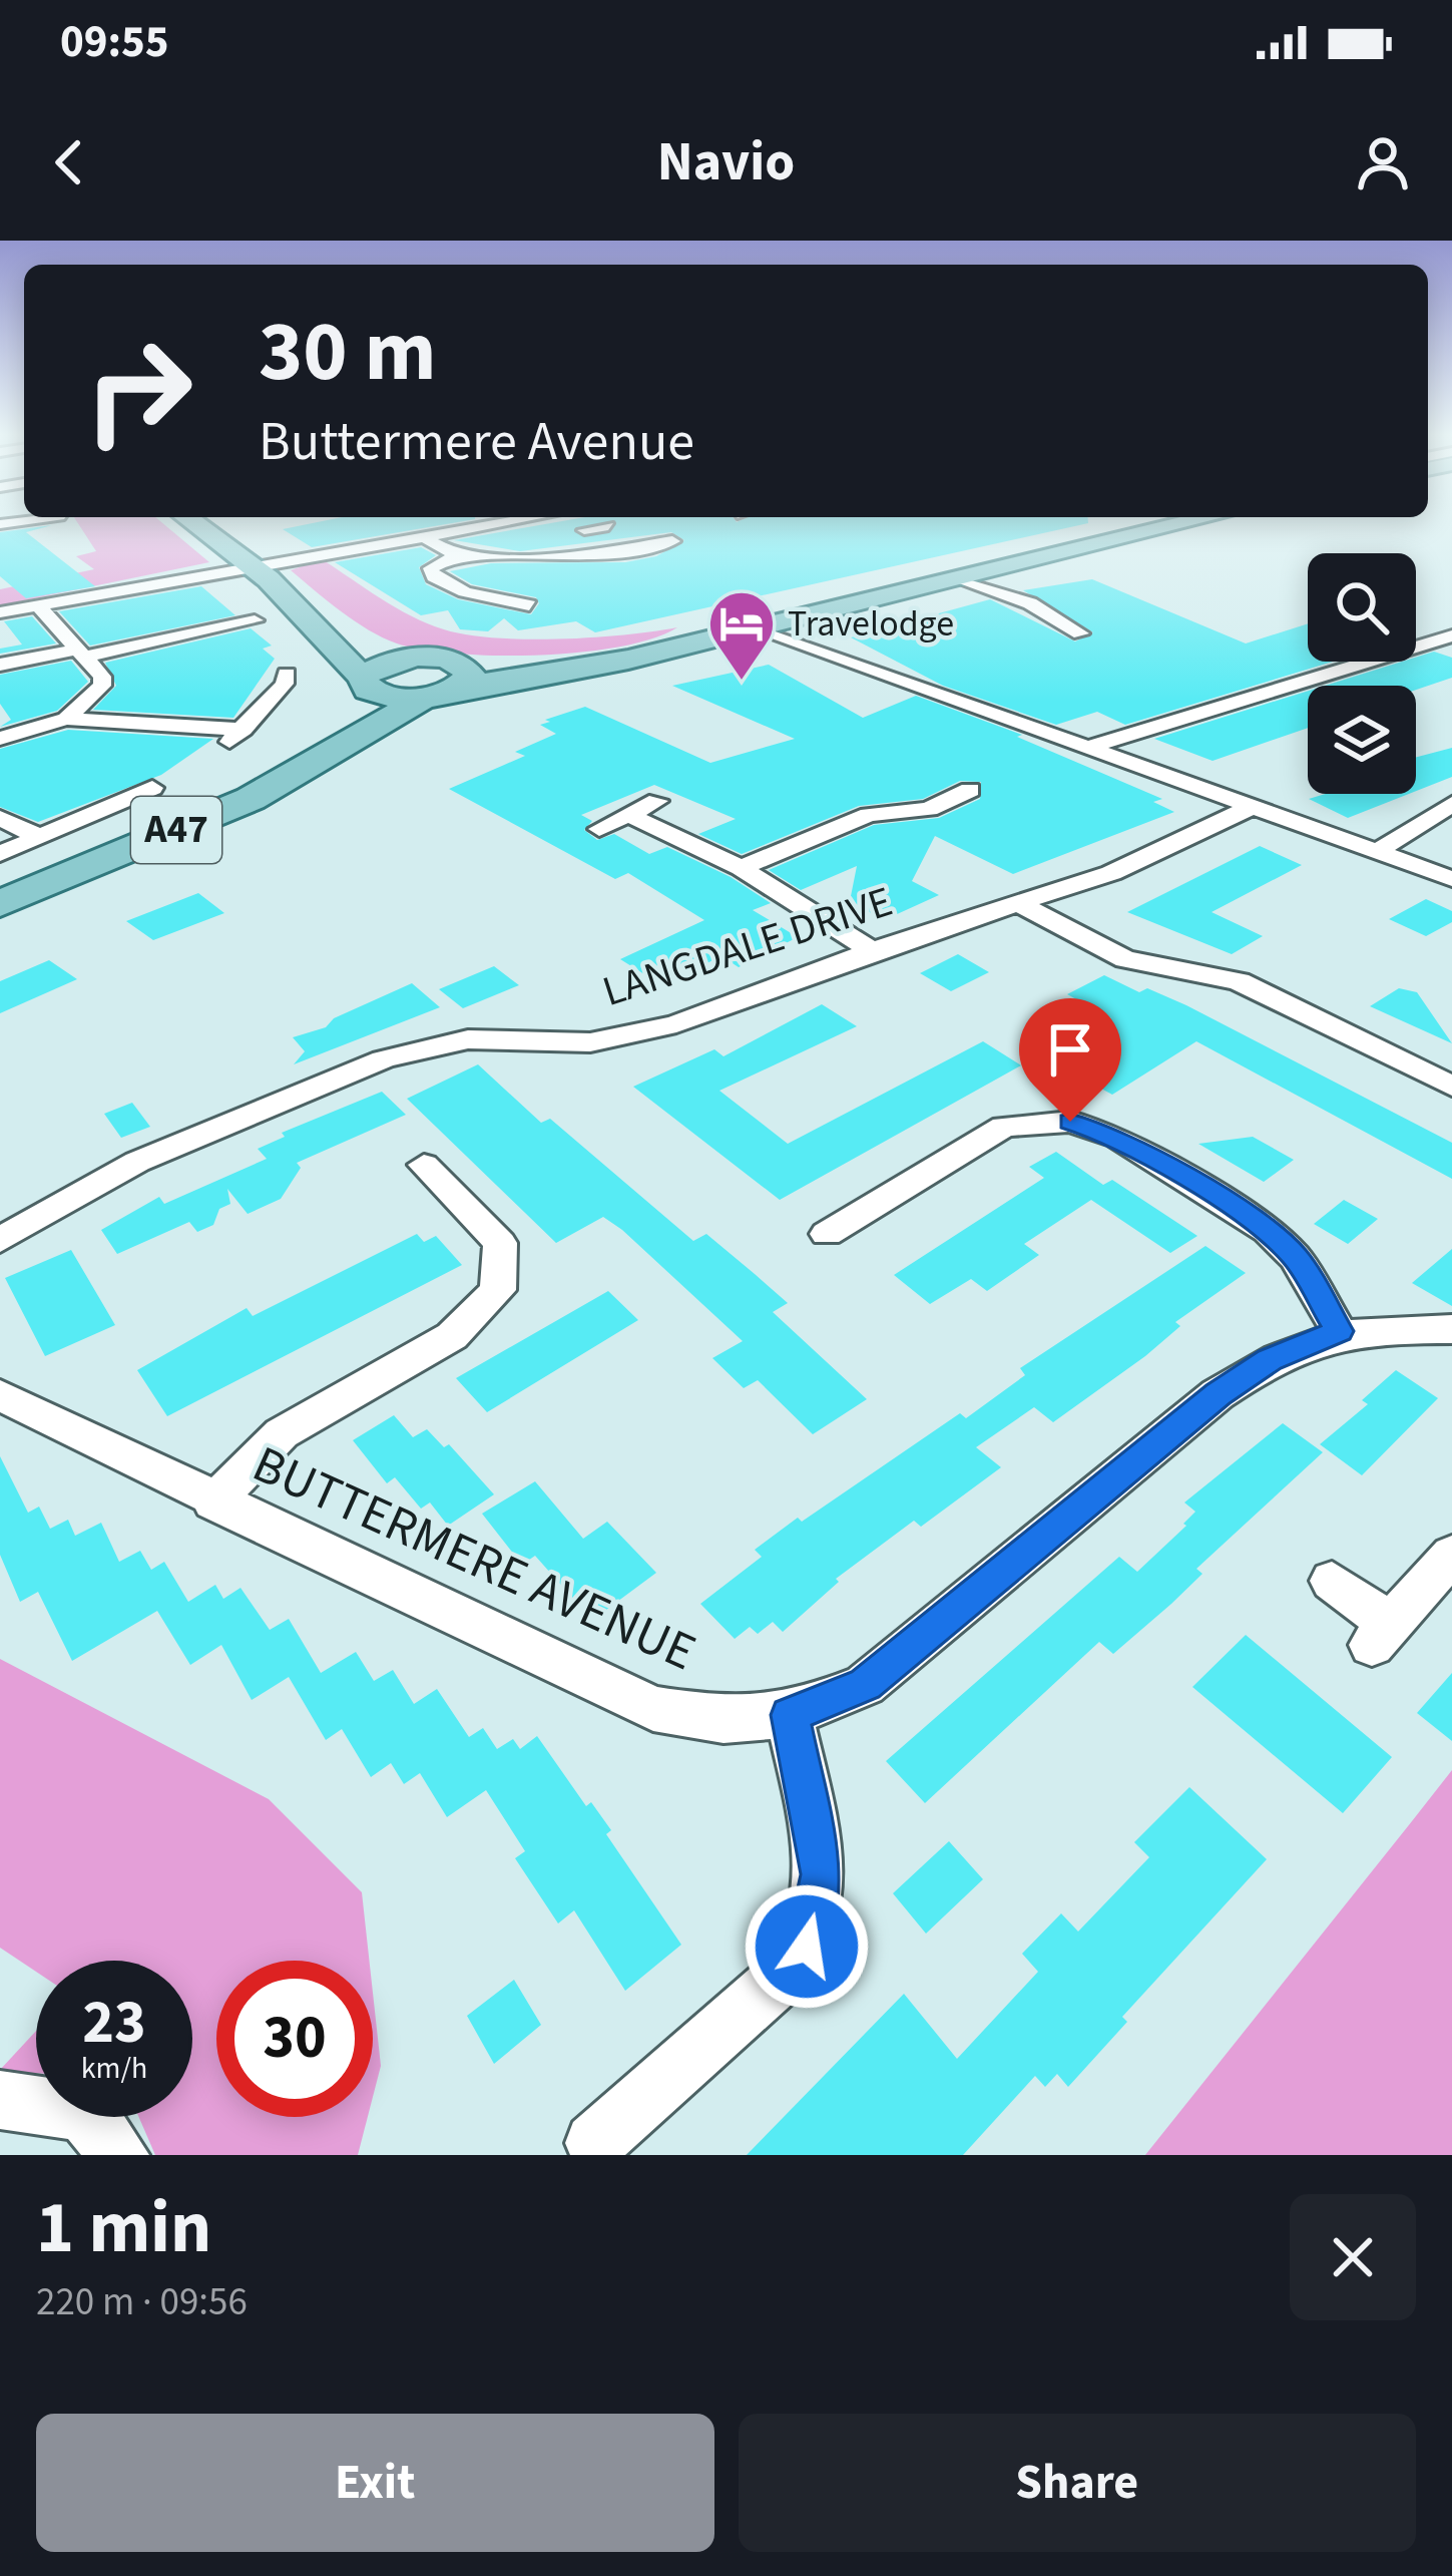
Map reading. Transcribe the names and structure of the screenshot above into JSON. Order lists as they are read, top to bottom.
{
  "streets": {
    "main road": ["A47"],
    "street": ["LANGDALE DRIVE", "BUTTERMERE AVENUE"]
  },
  "places": {
    "hotel": ["Travelodge"]
  },
  "page": {
    "status": "09:55",
    "header": "Navio",
    "turn": ["30 m", "Buttermere Avenue"],
    "speed": "23 km/h",
    "limit": "30",
    "heading": ["1 min", "220 m · 09:56"],
    "buttons": ["Exit", "Share"]
  }
}
